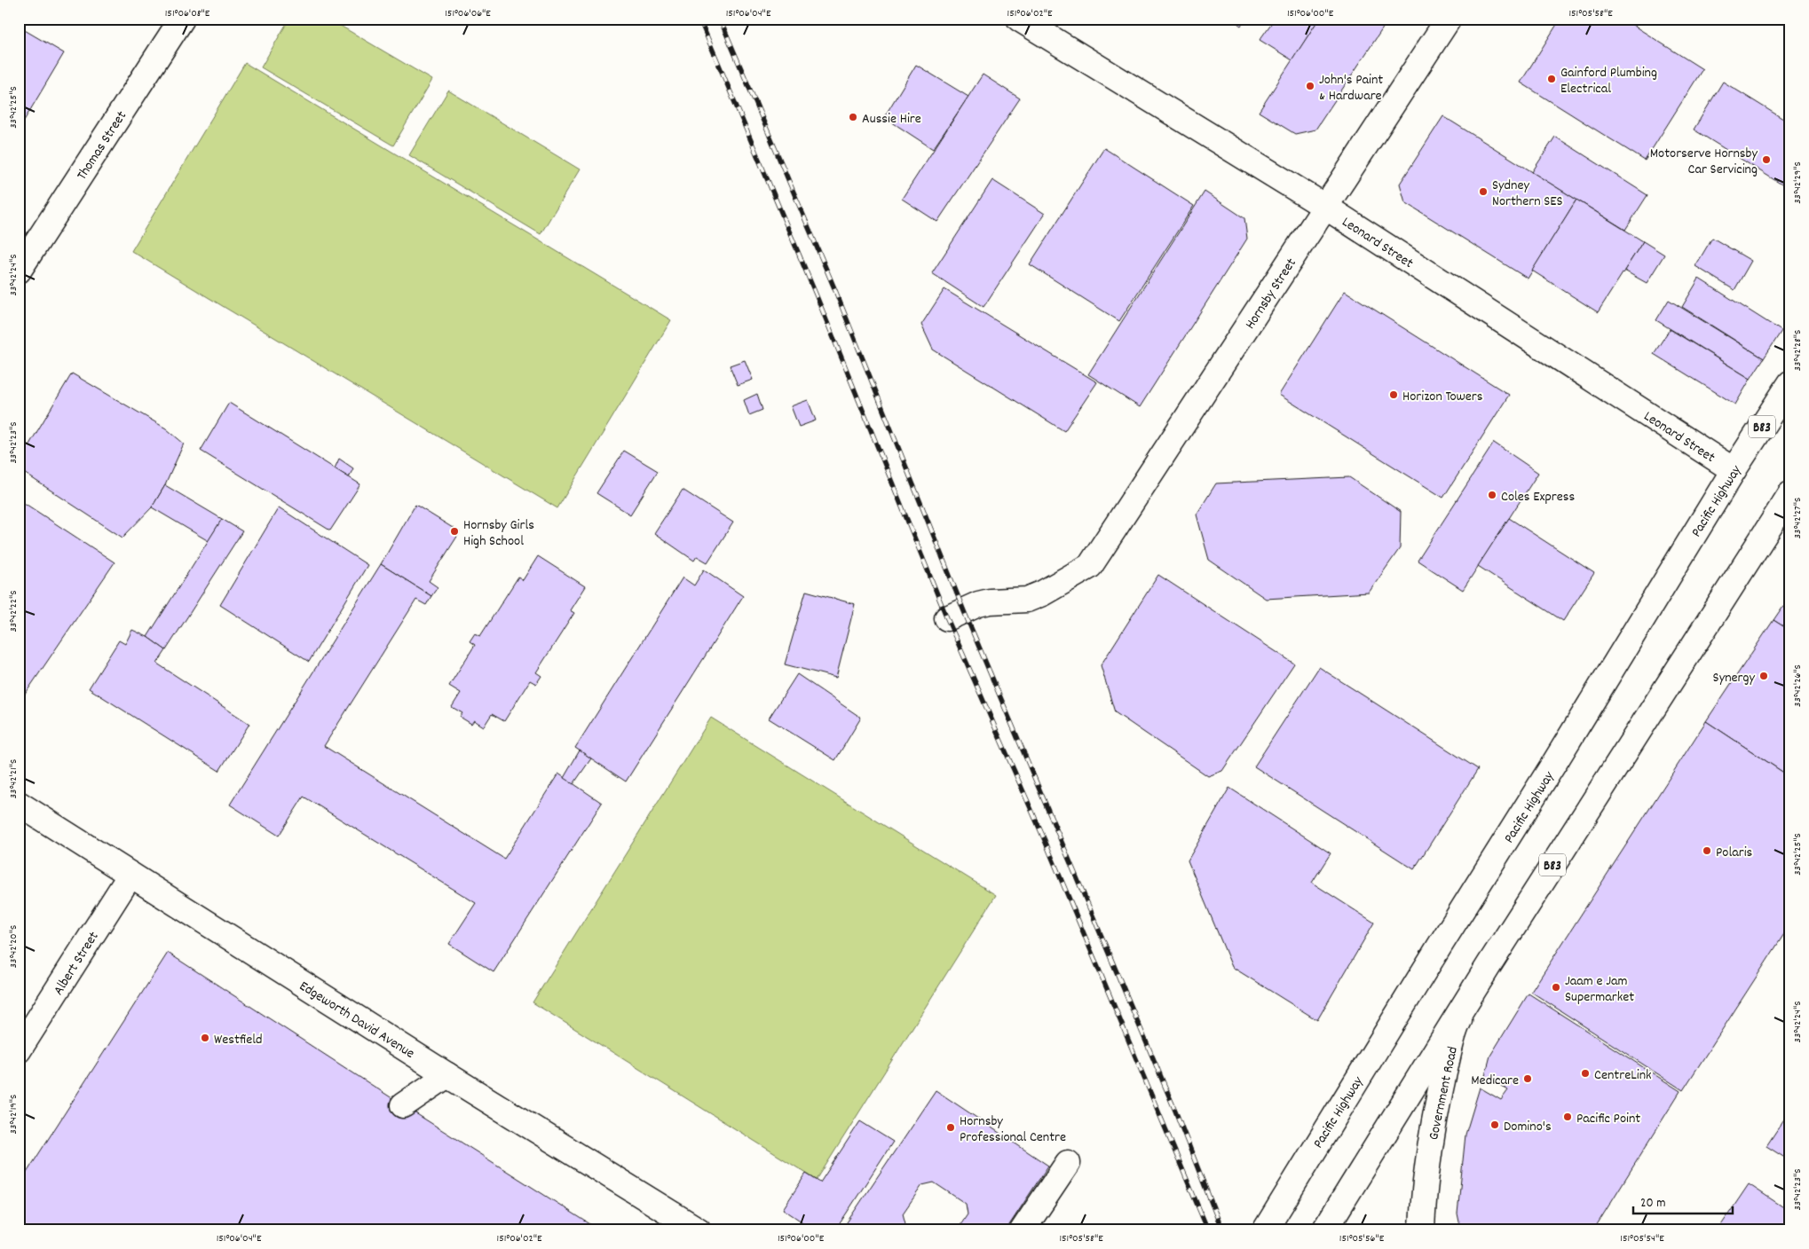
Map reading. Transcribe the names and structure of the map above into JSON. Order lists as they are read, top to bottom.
{
  "streets": {
    "main road": [
      "Thomas Street",
      "Leonard Street",
      "Hornsby Street",
      "B83",
      "Pacific Highway",
      "Albert Street",
      "Edgeworth David Avenue",
      "Government Road"
    ]
  },
  "crossings": [
    ["Leonard Street", "Hornsby Street"],
    ["Leonard Street", "Pacific Highway"],
    ["B83", "Government Road"],
    ["Albert Street", "Edgeworth David Avenue"]
  ],
  "places": [
    "Gainford Plumbing Electrical",
    "John's Paint & Hardware",
    "Aussie Hire",
    "Motorserve Hornsby Car Servicing",
    "Sydney Northern SES",
    "Horizon Towers",
    "Coles Express",
    "Hornsby Girls High School",
    "Synergy",
    "Polaris",
    "Jaam e Jam Supermarket",
    "Westfield",
    "CentreLink",
    "Medicare",
    "Pacific Point",
    "Domino's",
    "Hornsby Professional Centre"
  ],
  "scale_bar": "20 m",
  "coordinates": [
    "151°06'08\"E",
    "151°06'06\"E",
    "151°06'04\"E",
    "151°06'02\"E",
    "151°06'00\"E",
    "151°05'58\"E",
    "33°42'25\"S",
    "33°42'29\"S",
    "33°42'24\"S",
    "33°42'28\"S",
    "33°42'23\"S",
    "33°42'27\"S",
    "33°42'22\"S",
    "33°42'26\"S",
    "33°42'21\"S",
    "33°42'20\"S",
    "33°42'19\"S",
    "151°05'56\"E",
    "151°05'54\"E"
  ]
}
